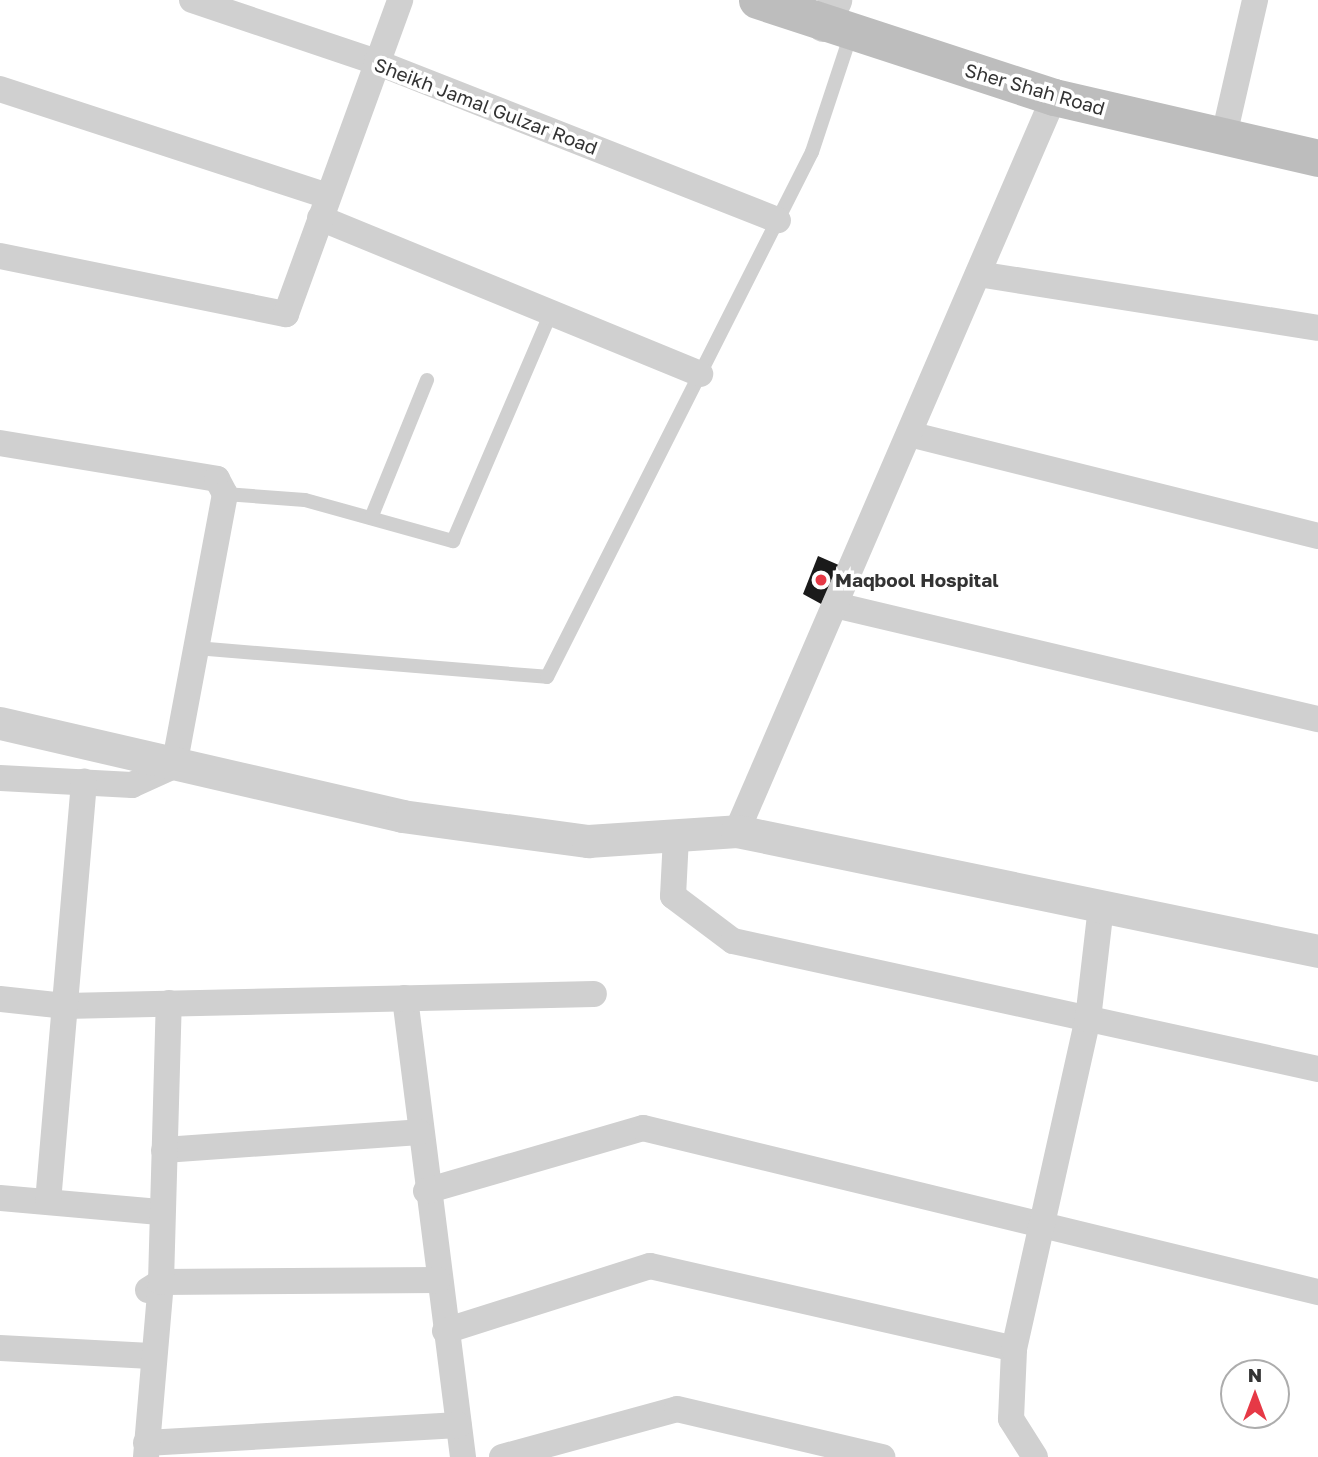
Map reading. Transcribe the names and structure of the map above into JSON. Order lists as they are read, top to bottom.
{
  "streets": {
    "main road": ["Sher Shah Road"],
    "street": ["Sheikh Jamal Gulzar Road"]
  },
  "places": ["Maqbool Hospital"],
  "north": "top"
}
